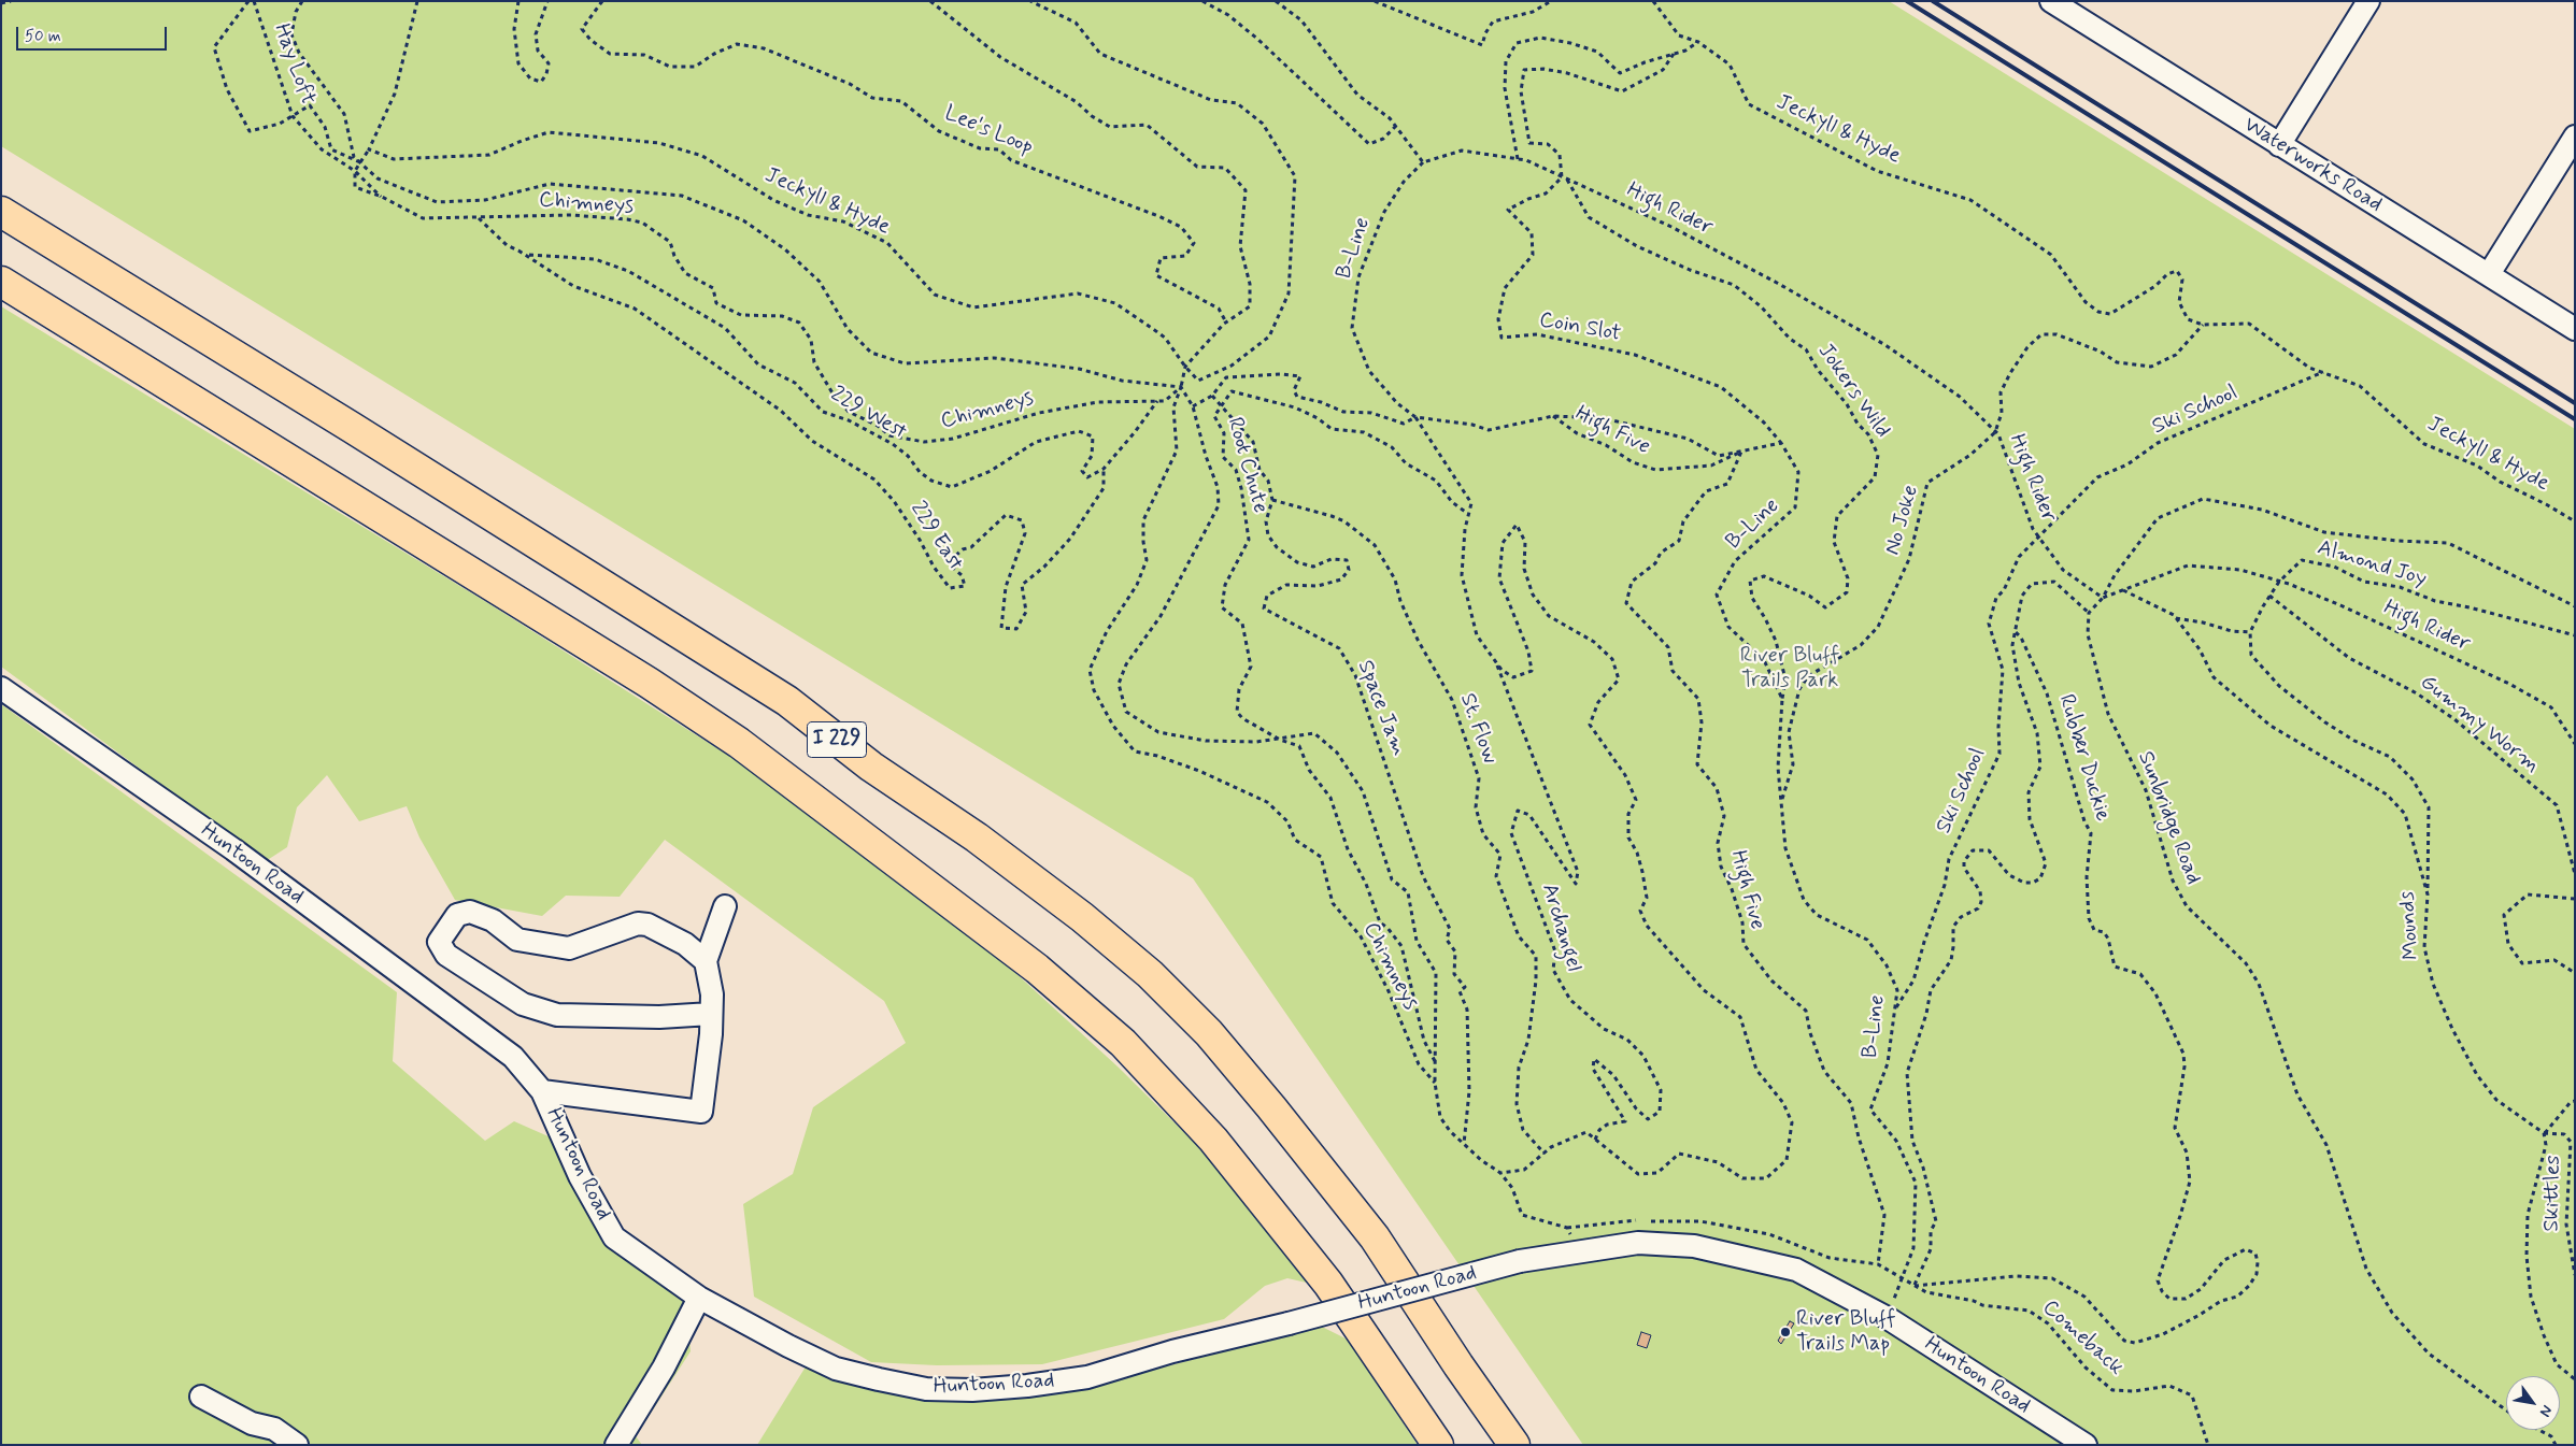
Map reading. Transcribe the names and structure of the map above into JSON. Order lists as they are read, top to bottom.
{
  "streets": {
    "highway": ["I 229"],
    "street": ["Waterworks Road", "Huntoon Road"],
    "path": [
      "Hay Loft",
      "Jeckyll & Hyde",
      "Lee's Loop",
      "Chimneys",
      "High Rider",
      "B-Line",
      "Coin Slot",
      "Jokers Wild",
      "Ski School",
      "229 West",
      "High Five",
      "Root Chute",
      "No Joke",
      "229 East",
      "Almond Joy",
      "Space Jam",
      "Gummy Worm",
      "St. Flow",
      "Rubber Duckie",
      "Sunbridge Road",
      "Mounds",
      "Archangel",
      "Skittles",
      "Comeback"
    ]
  },
  "crossings": [
    ["Hay Loft", "Chimneys"],
    ["Jeckyll & Hyde", "Ski School"],
    ["Chimneys", "229 West"],
    ["High Rider", "B-Line"],
    ["High Rider", "Coin Slot"],
    ["High Rider", "Jokers Wild"],
    ["High Rider", "Ski School"],
    ["High Rider", "No Joke"],
    ["High Rider", "Almond Joy"],
    ["High Rider", "Mounds"],
    ["B-Line", "Coin Slot"],
    ["B-Line", "Jokers Wild"],
    ["B-Line", "Ski School"],
    ["B-Line", "No Joke"],
    ["B-Line", "Comeback"],
    ["229 West", "229 East"],
    ["Almond Joy", "Gummy Worm"],
    ["Space Jam", "St. Flow"],
    ["Rubber Duckie", "Comeback"],
    ["Mounds", "Skittles"]
  ],
  "parks": ["River Bluff Trails Park"],
  "places": ["River Bluff Trails Map"],
  "scale_bar": "50 m",
  "north": "bottom right"
}
